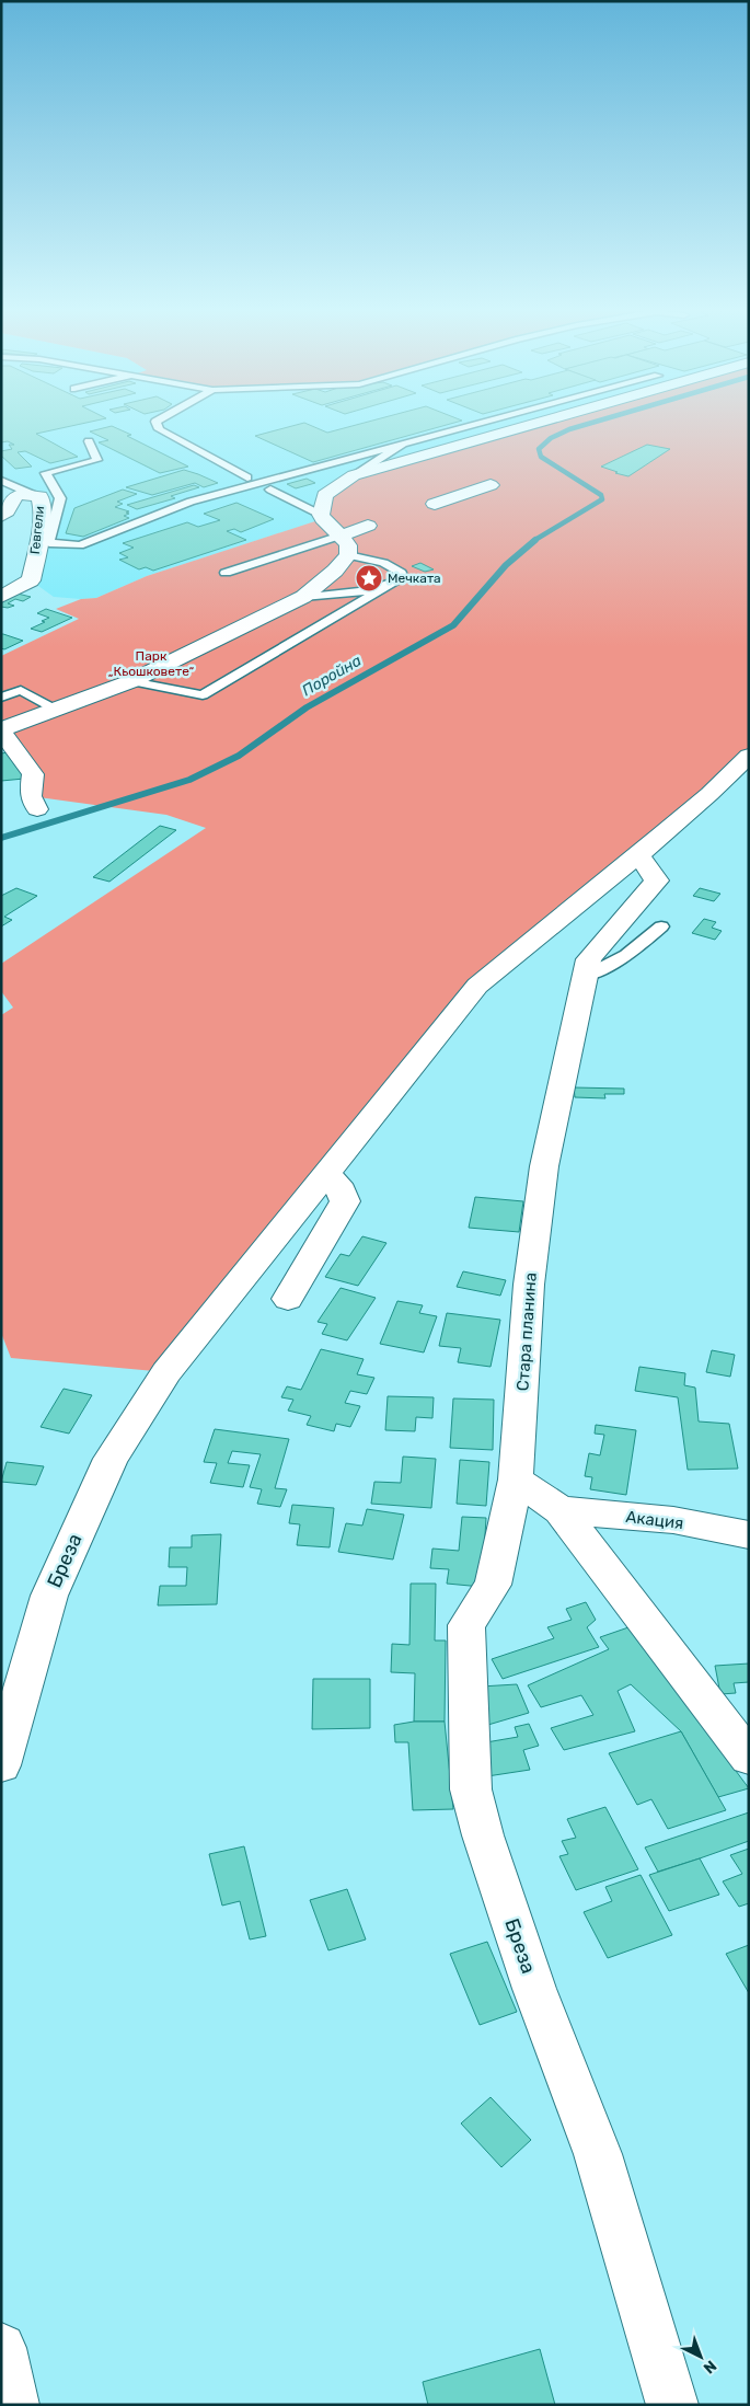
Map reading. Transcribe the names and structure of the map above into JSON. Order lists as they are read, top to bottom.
{
  "streets": {
    "street": [
      "Гевгели",
      "Стара планина",
      "Акация",
      "Бреза"
    ]
  },
  "crossings": [
    ["Стара планина", "Бреза"]
  ],
  "water": ["Поройна"],
  "parks": ["Парк „Кьошковете“"],
  "places": {
    "place": ["Мечката"]
  },
  "north": "bottom right"
}
